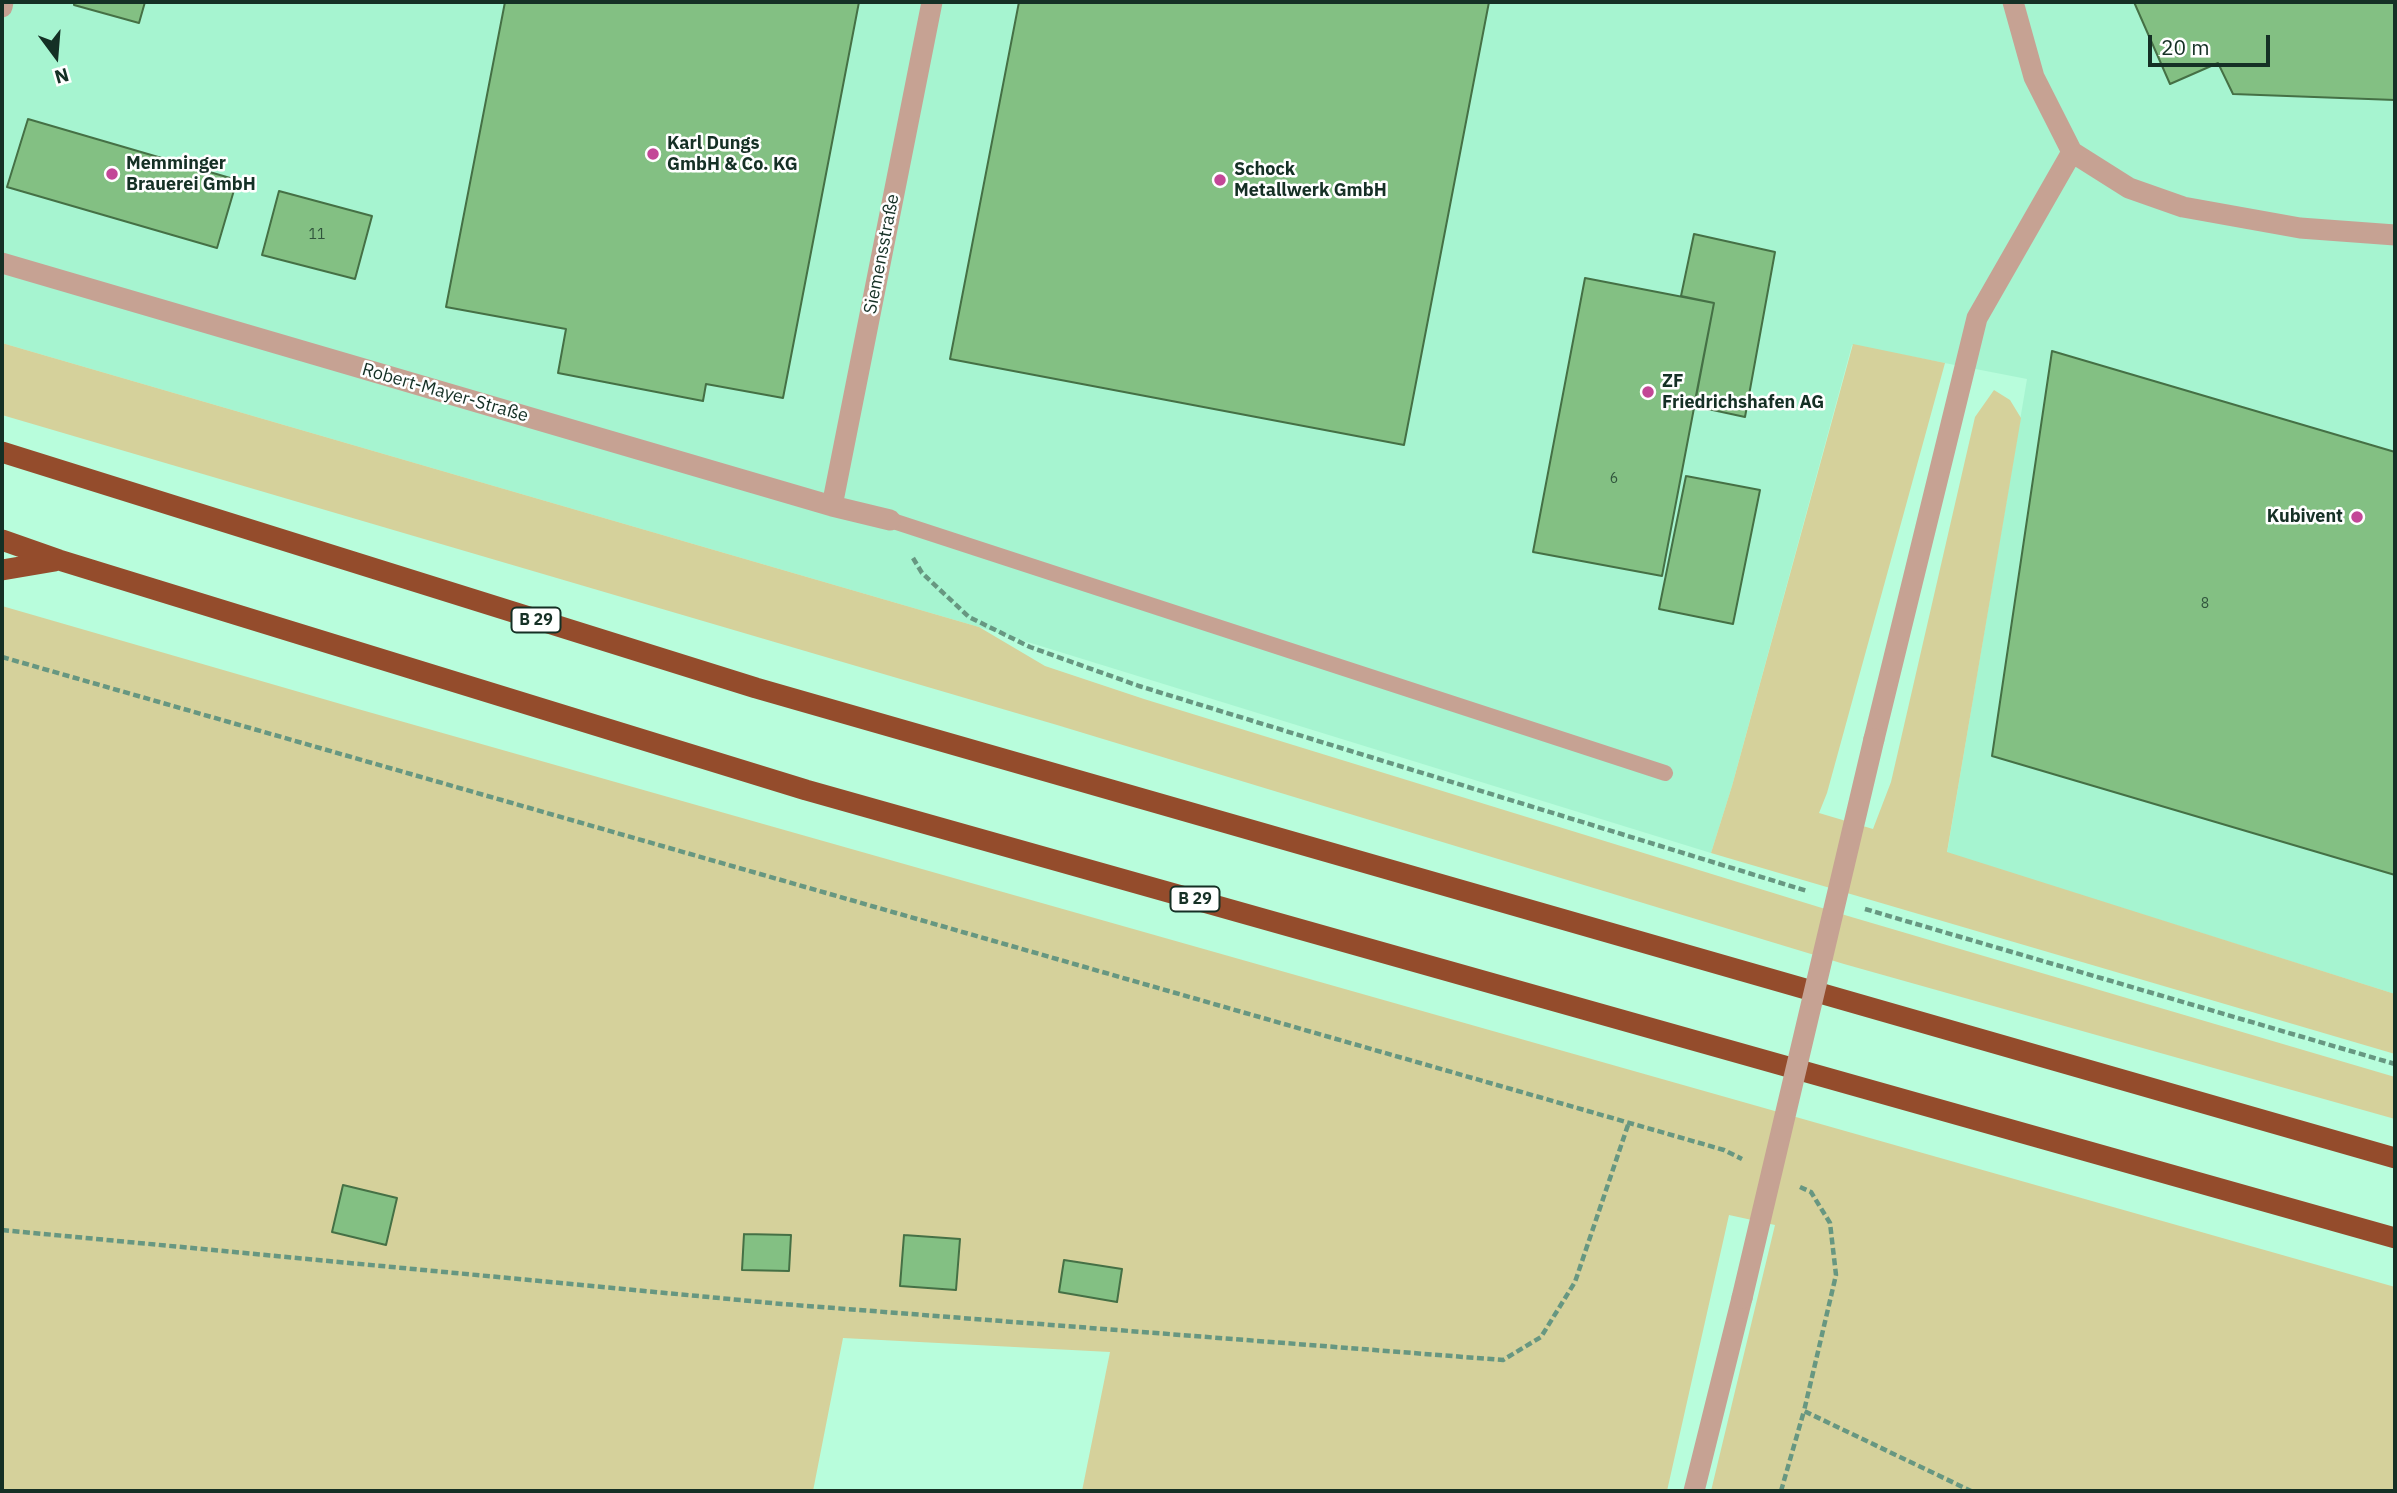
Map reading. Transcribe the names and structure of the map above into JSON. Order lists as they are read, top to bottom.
{
  "streets": {
    "highway": ["B 29"],
    "street": ["Siemensstraße", "Robert-Mayer-Straße"]
  },
  "crossings": [
    ["Siemensstraße", "Robert-Mayer-Straße"]
  ],
  "places": [
    "Karl Dungs GmbH & Co. KG",
    "Memminger Brauerei GmbH",
    "Schock Metallwerk GmbH",
    "ZF Friedrichshafen AG",
    "Kubivent"
  ],
  "house_numbers": ["11", "6", "8"],
  "scale_bar": "20 m",
  "north": "bottom"
}
